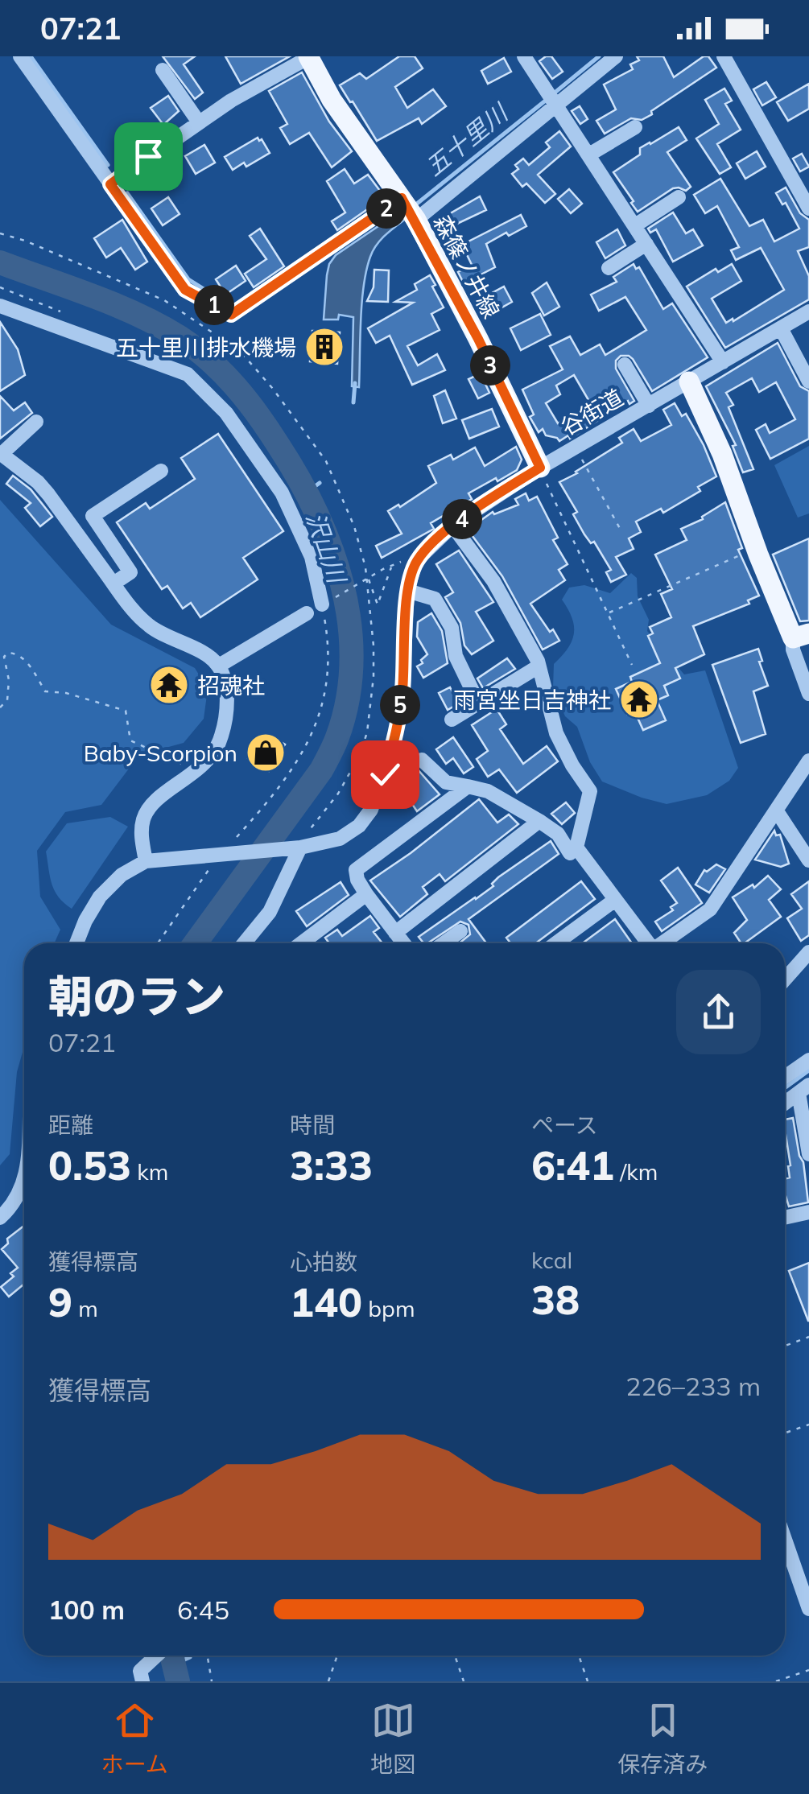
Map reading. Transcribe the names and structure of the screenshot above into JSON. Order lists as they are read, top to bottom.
{
  "streets": {
    "main road": ["森篠ノ井線"],
    "street": ["谷街道"]
  },
  "crossings": [
    ["森篠ノ井線", "谷街道"]
  ],
  "water": ["五十里川", "沢山川"],
  "places": {
    "building": ["五十里川排水機場"],
    "temple": ["招魂社", "雨宮坐日吉神社"],
    "shop": ["Baby-Scorpion"]
  },
  "page": {
    "status": "07:21",
    "pins": [
      "2",
      "1",
      "3",
      "4",
      "5"
    ],
    "heading": ["朝のラン", "07:21"],
    "stats": [
      ["距離", "0.53 km"],
      ["時間", "3:33"],
      ["ペース", "6:41 /km"],
      ["獲得標高", "9 m"],
      ["心拍数", "140 bpm"],
      ["kcal", "38"]
    ],
    "chart": ["獲得標高", "226–233 m"],
    "list": [
      {
        "name": "100 m",
        "note": "6:45"
      }
    ],
    "tabs": ["ホーム", "地図", "保存済み"]
  }
}
